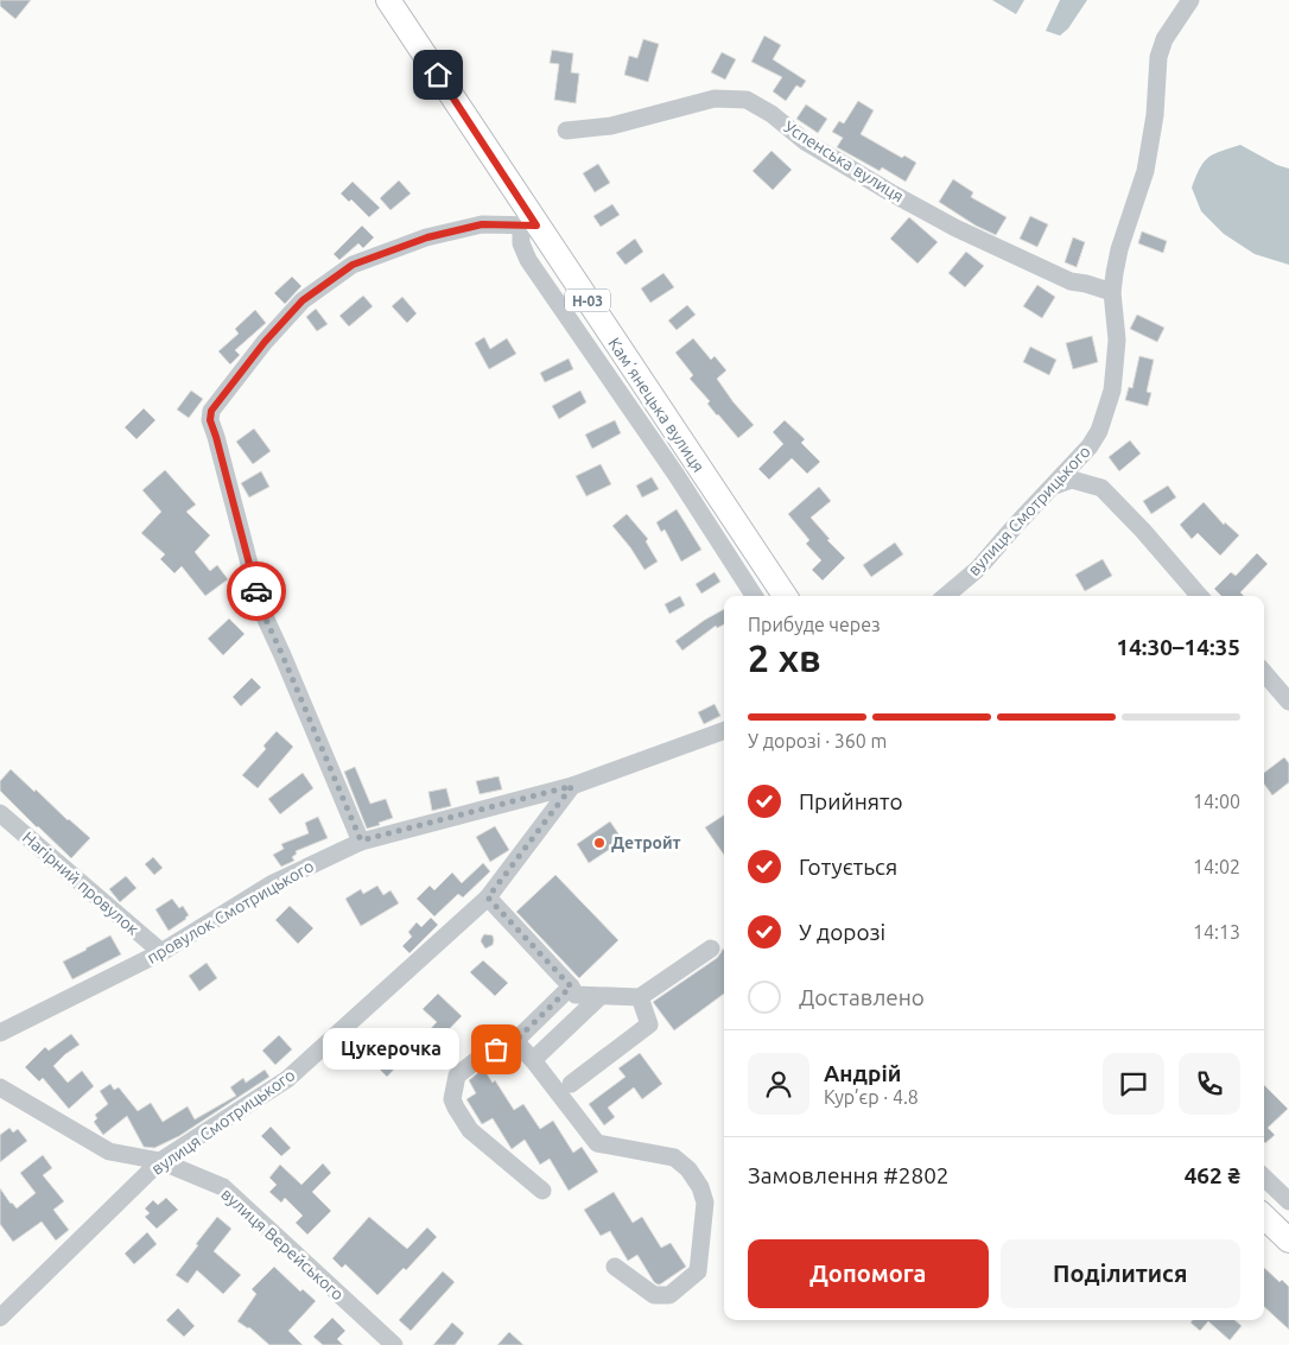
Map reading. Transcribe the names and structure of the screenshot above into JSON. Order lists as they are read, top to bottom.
{
  "streets": {
    "main road": ["Н-03", "Камʼянецька вулиця"],
    "street": [
      "Успенська вулиця",
      "вулиця Смотрицького",
      "Нагірний провулок",
      "провулок Смотрицького",
      "вулиця Верейського"
    ]
  },
  "crossings": [
    ["Успенська вулиця", "вулиця Смотрицького"],
    ["вулиця Смотрицького", "провулок Смотрицького"],
    ["вулиця Смотрицького", "вулиця Верейського"],
    ["Нагірний провулок", "провулок Смотрицького"]
  ],
  "places": ["Детройт", "Цукерочка"],
  "page": {
    "heading": ["2 хв", "Прибуде через", "14:30–14:35"],
    "panel": [
      "Андрій",
      "Кур’єр · 4.8",
      "Замовлення #2802",
      "462 ₴"
    ],
    "bar": "У дорозі · 360 m",
    "list": [
      ["Прийнято", "14:00"],
      ["Готується", "14:02"],
      ["У дорозі", "14:13"],
      "Доставлено"
    ],
    "bubble": "Цукерочка",
    "buttons": ["Допомога", "Поділитися"]
  }
}
